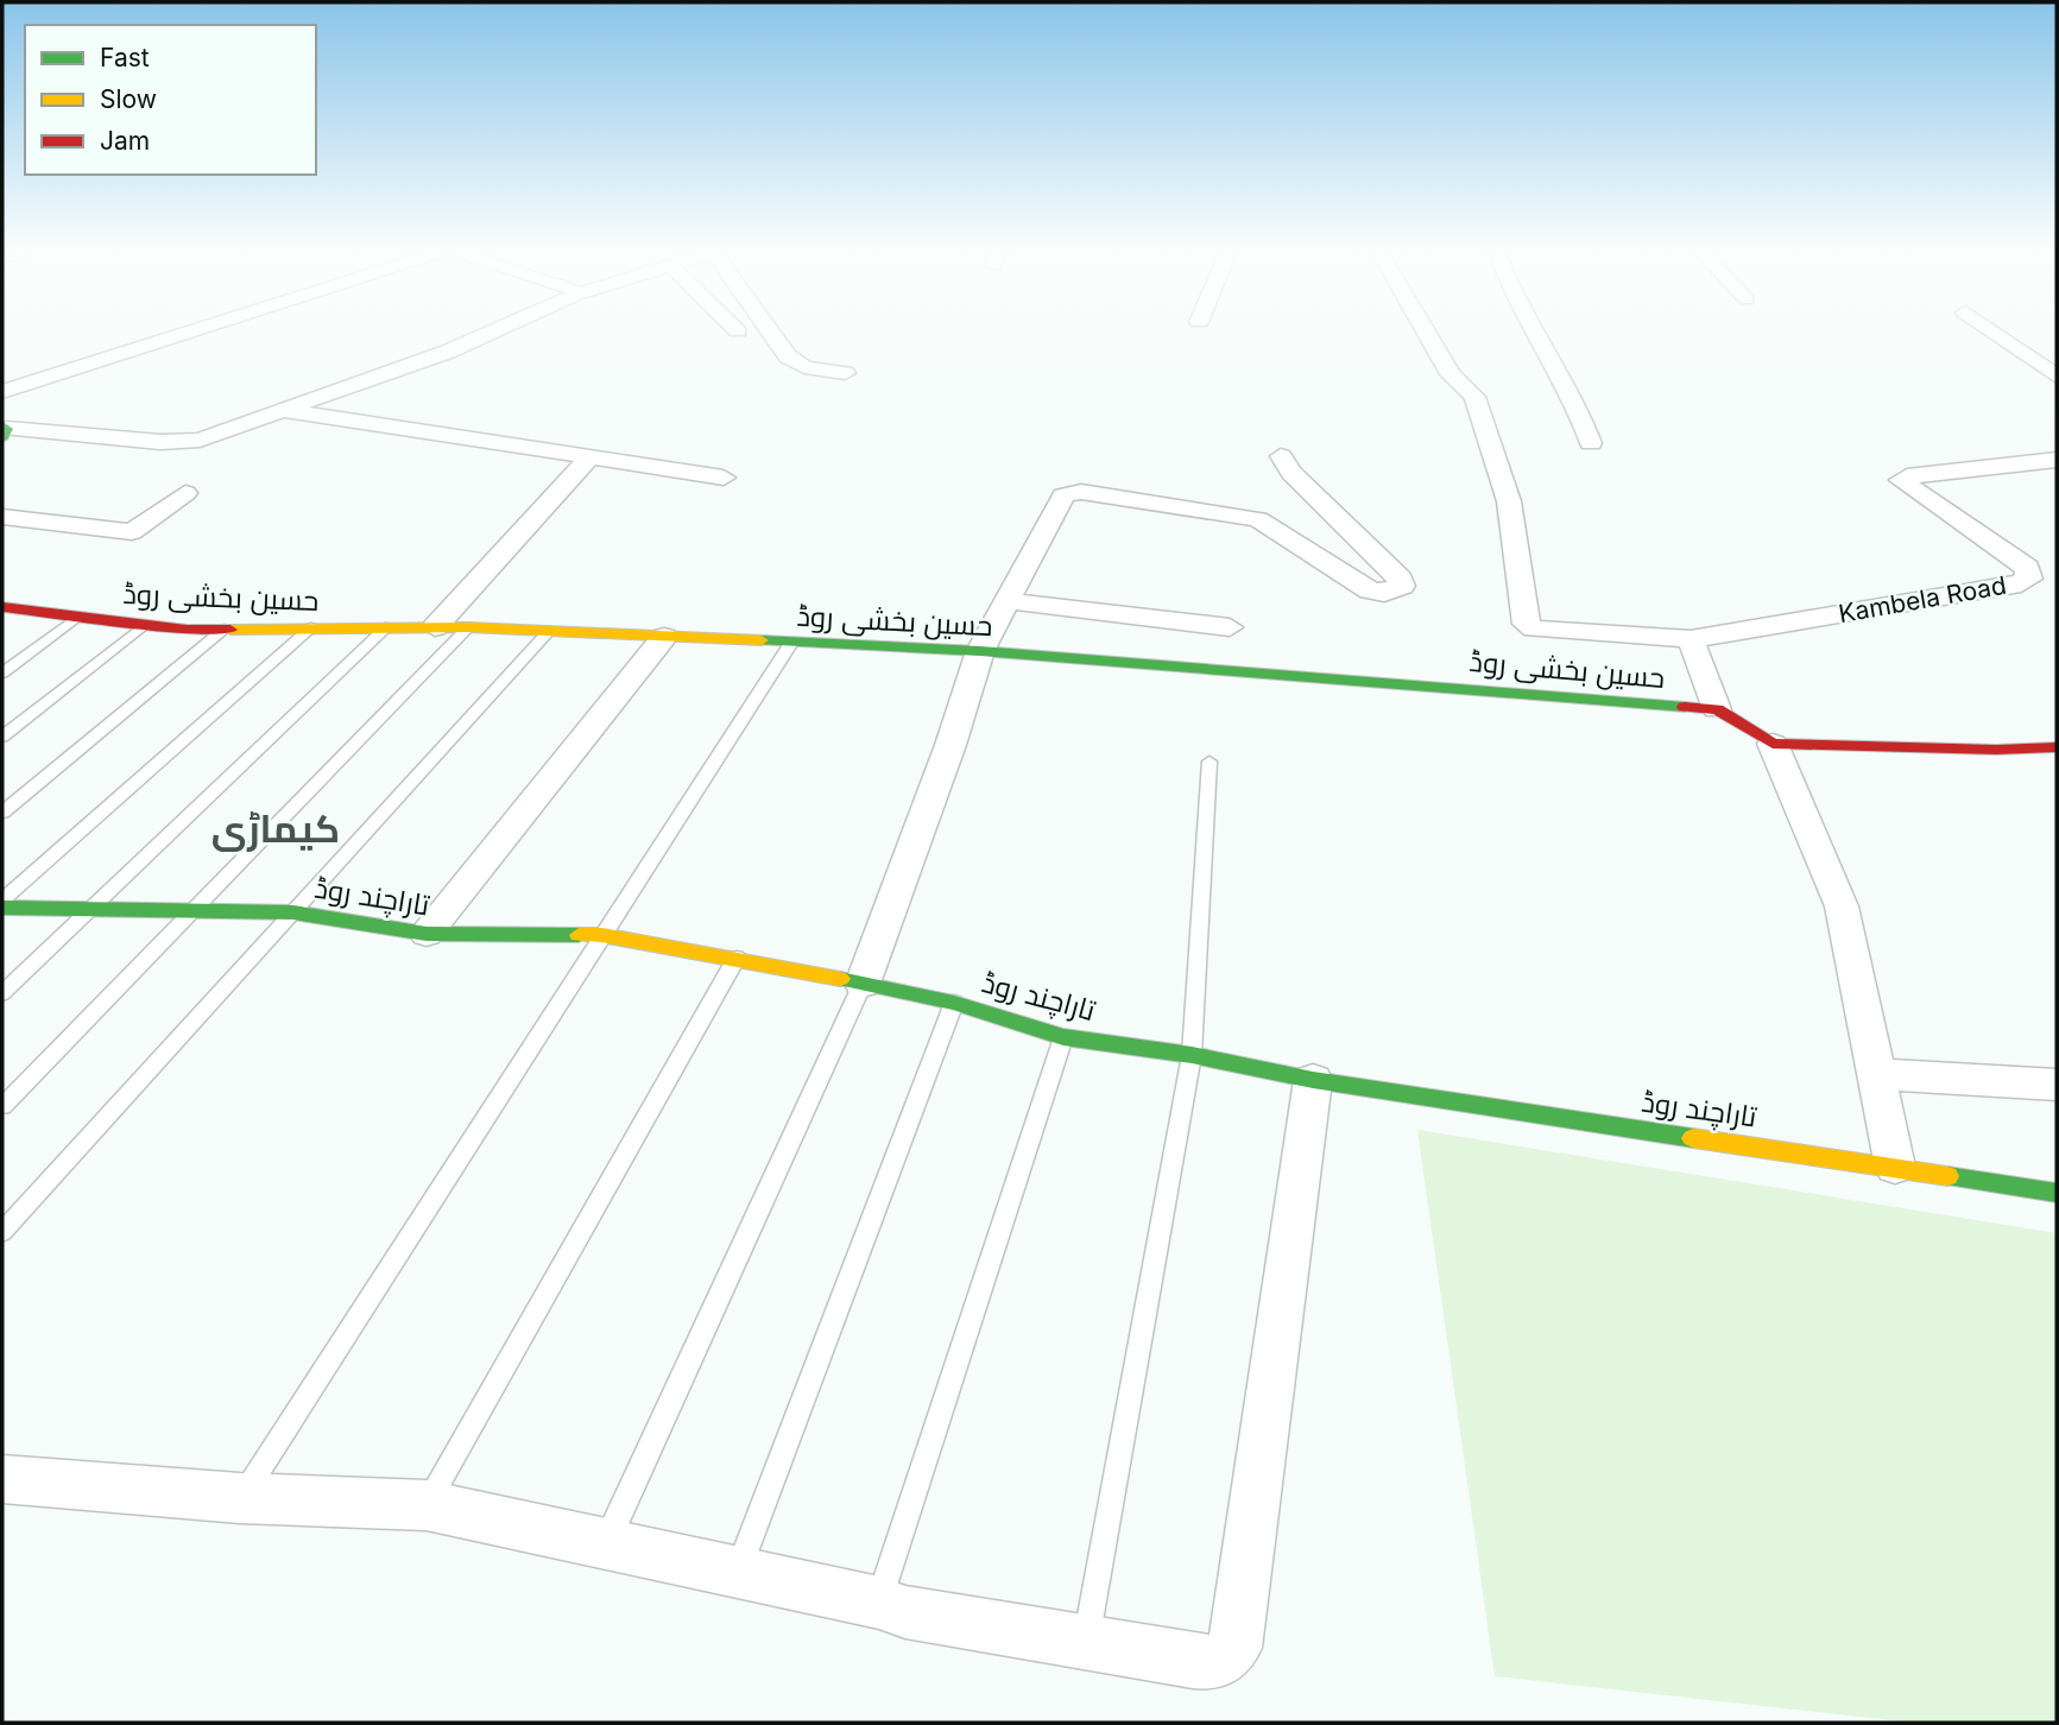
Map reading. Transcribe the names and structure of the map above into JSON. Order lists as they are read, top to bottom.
{
  "streets": {
    "street": ["حسین بخشی روڈ", "Kambela Road", "تاراچند روڈ"]
  },
  "districts": ["کیماڑی"],
  "legend": ["Fast", "Slow", "Jam"]
}
